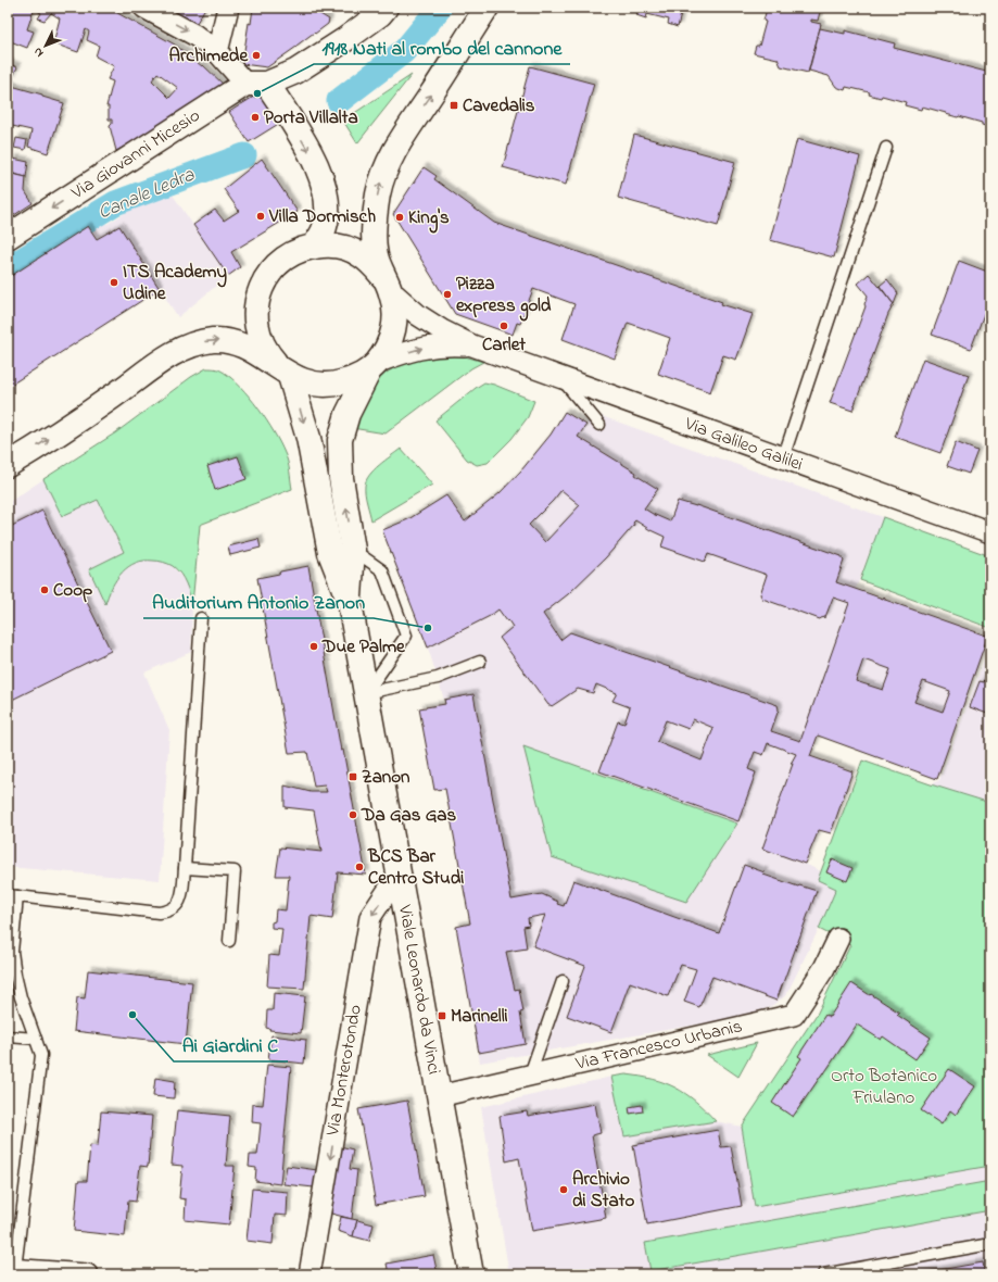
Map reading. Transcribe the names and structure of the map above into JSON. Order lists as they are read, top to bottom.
{
  "streets": {
    "main road": ["Via Giovanni Micesio", "Viale Leonardo da Vinci"],
    "street": ["Via Galileo Galilei", "Via Francesco Urbanis", "Via Monterotondo"]
  },
  "crossings": [
    ["Viale Leonardo da Vinci", "Via Francesco Urbanis"],
    ["Viale Leonardo da Vinci", "Via Monterotondo"]
  ],
  "one_way": ["Via Giovanni Micesio", "Via Monterotondo"],
  "water": ["Canale Ledra"],
  "parks": ["Orto Botanico Friulano"],
  "places": {
    "other": [
      "Archimede",
      "1918 Nati al rombo del cannone",
      "Porta Villalta",
      "Villa Dormisch",
      "King's",
      "ITS Academy Udine",
      "Pizza express gold",
      "Carlet",
      "Coop",
      "Auditorium Antonio Zanon",
      "Due Palme",
      "Da Gas Gas",
      "BCS Bar Centro Studi",
      "Ai Giardini C",
      "Archivio di Stato"
    ],
    "transit": ["Cavedalis", "Zanon", "Marinelli"]
  },
  "north": "bottom left"
}
